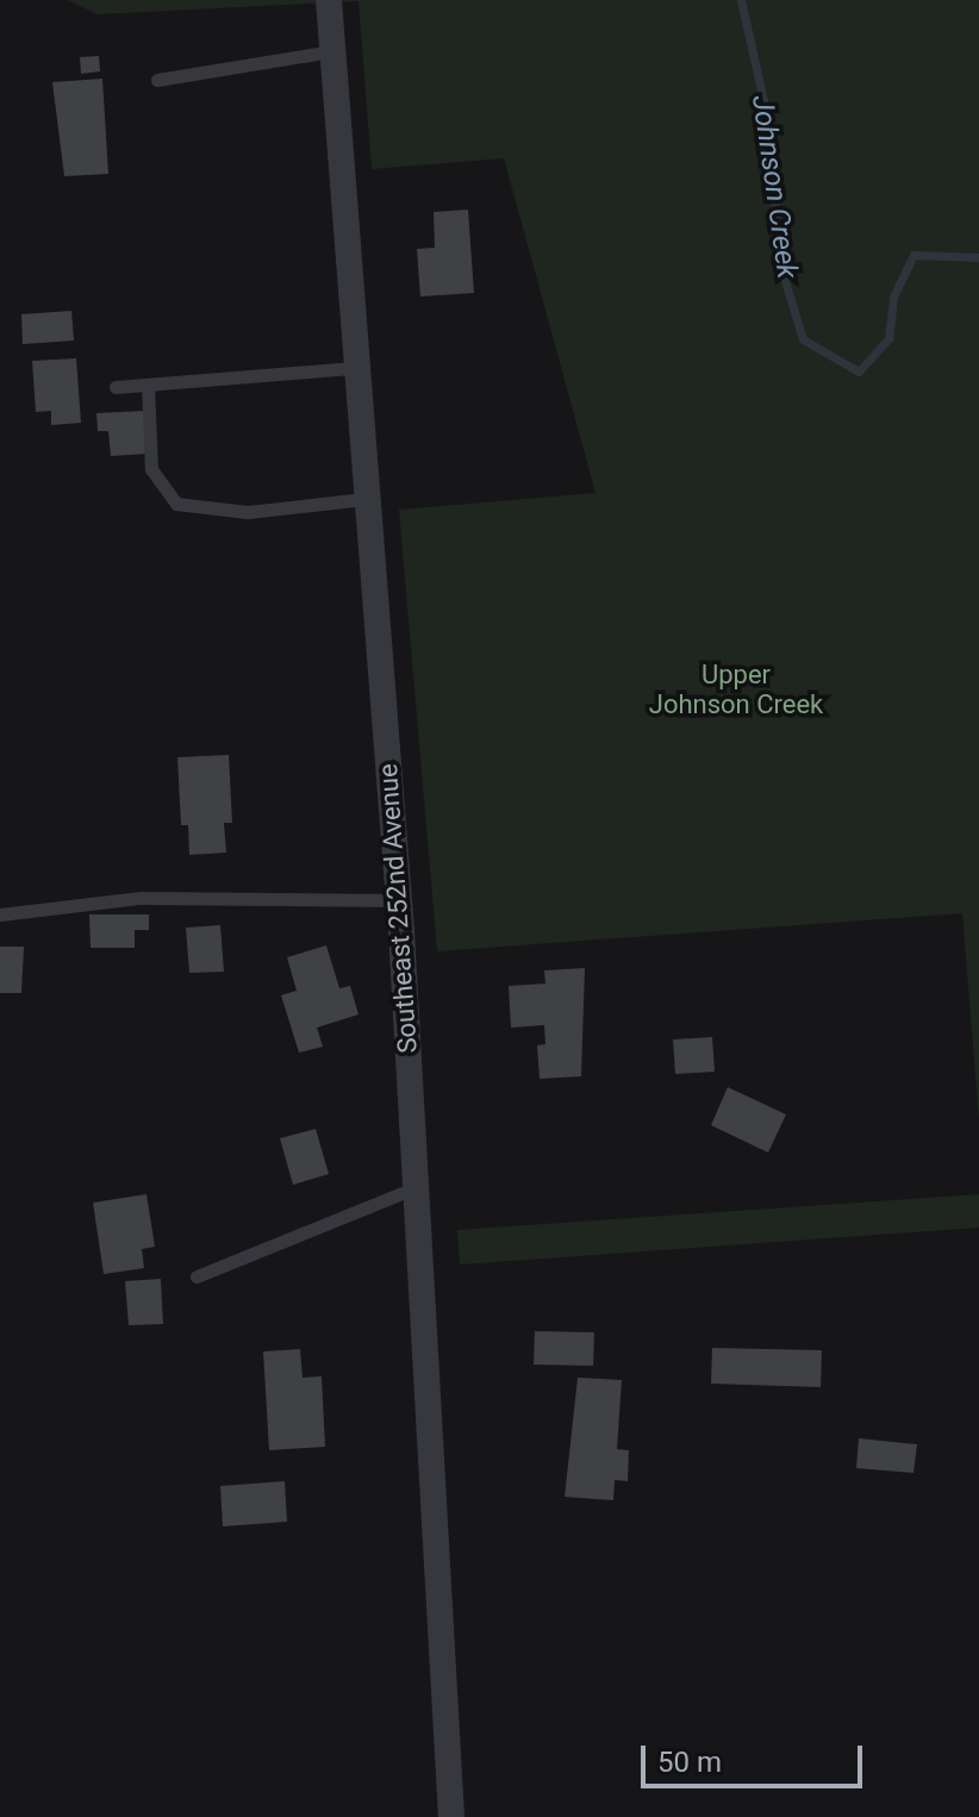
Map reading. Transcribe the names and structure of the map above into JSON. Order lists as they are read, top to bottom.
{
  "streets": {
    "street": ["Southeast 252nd Avenue"]
  },
  "water": ["Johnson Creek"],
  "parks": ["Upper Johnson Creek"],
  "scale_bar": "50 m"
}
